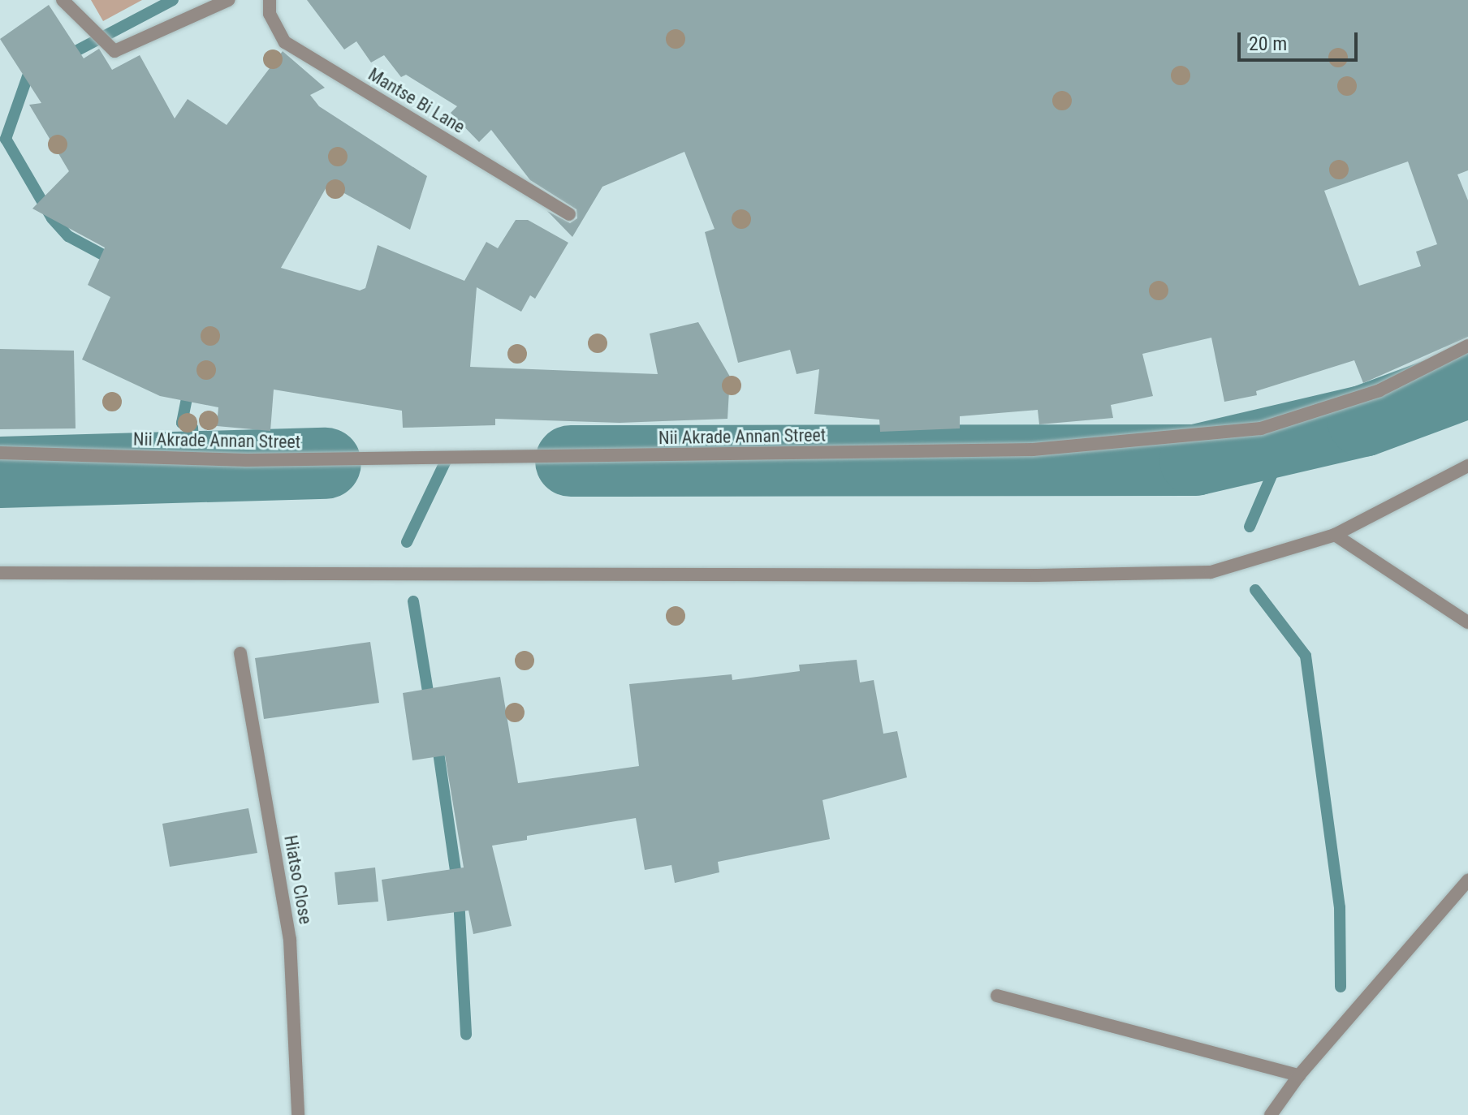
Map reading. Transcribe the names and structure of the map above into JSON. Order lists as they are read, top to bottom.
{
  "streets": {
    "street": ["Mantse Bi Lane", "Nii Akrade Annan Street", "Hiatso Close"]
  },
  "scale_bar": "20 m"
}
